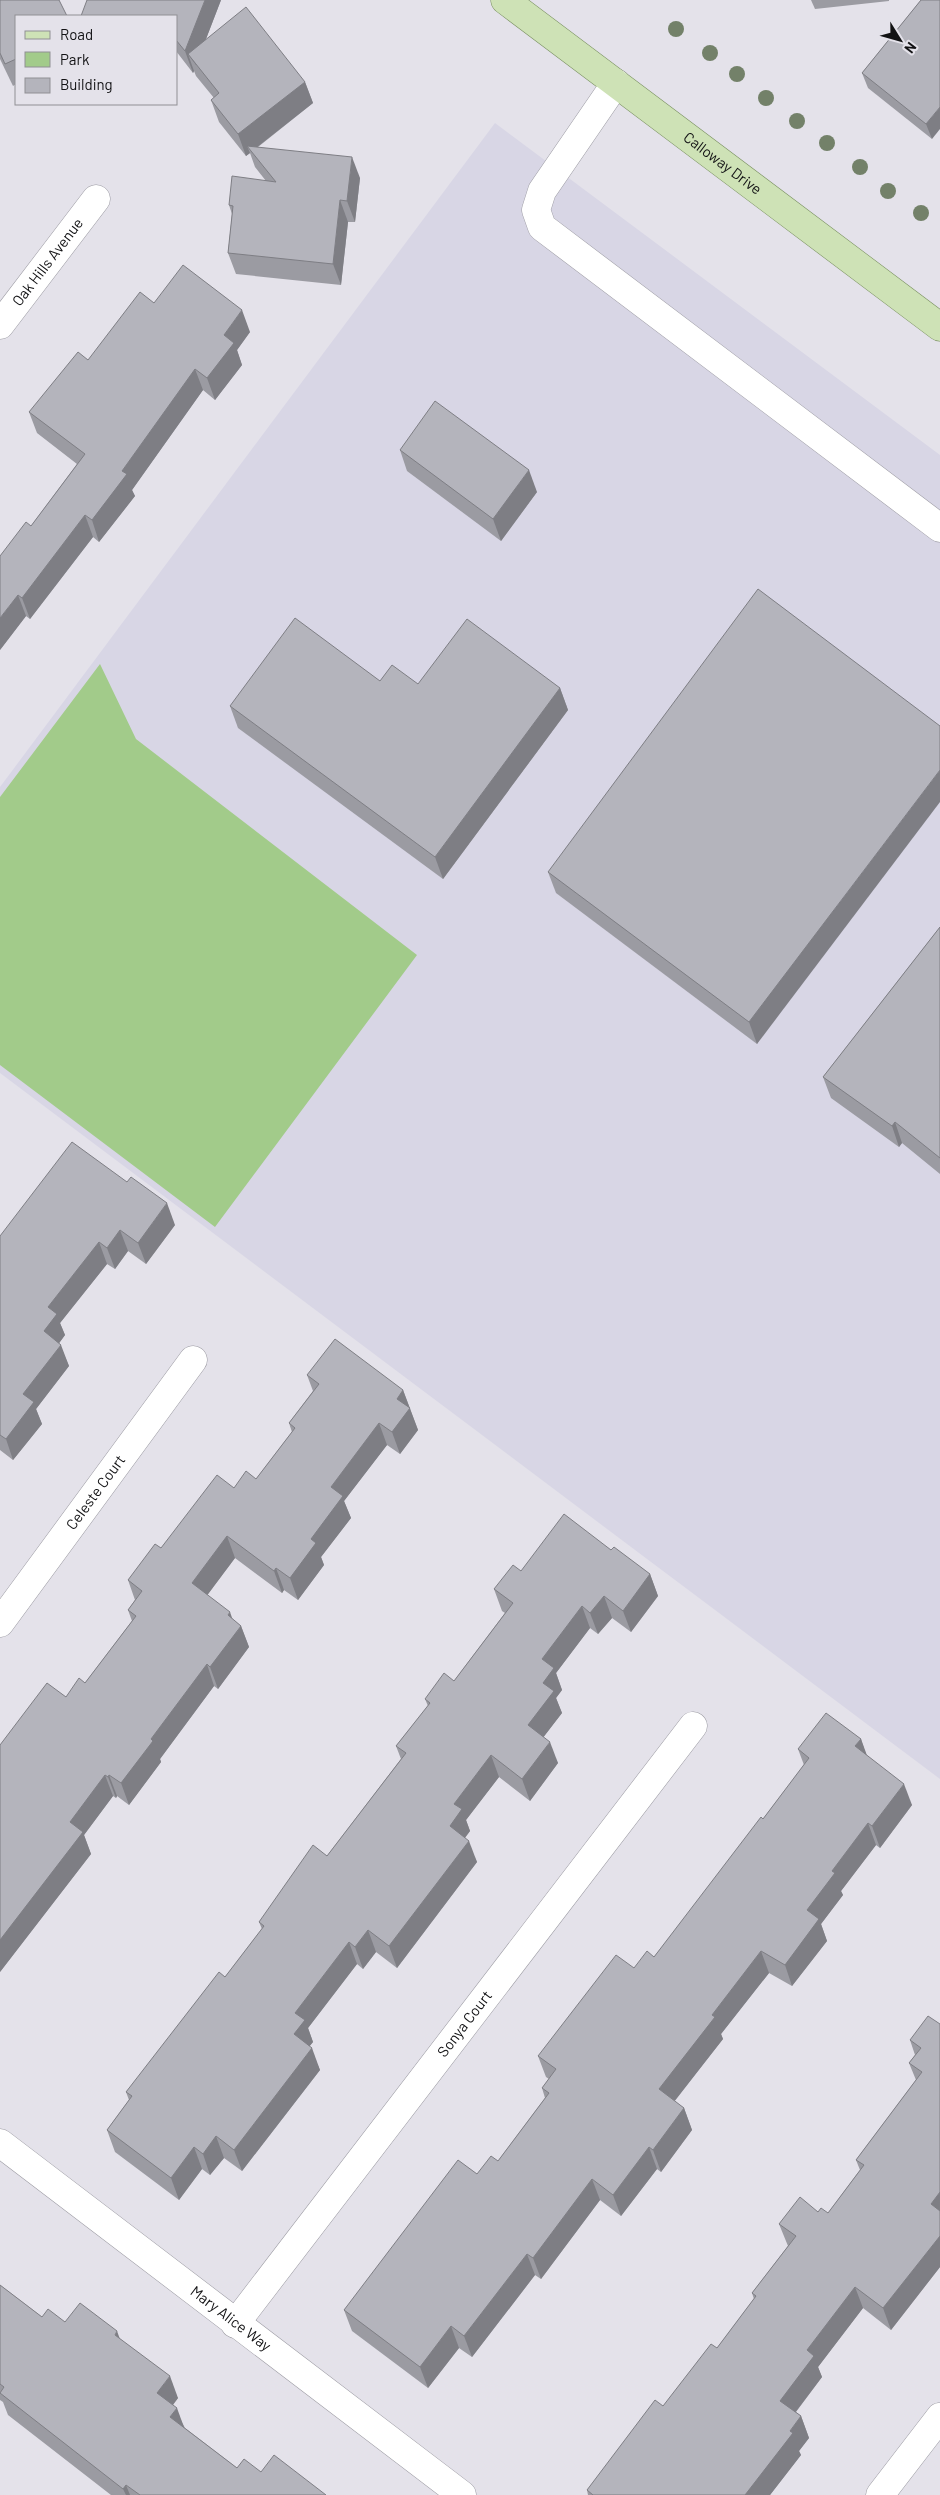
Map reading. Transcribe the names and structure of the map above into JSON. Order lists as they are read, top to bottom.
{
  "streets": {
    "main road": ["Calloway Drive"],
    "street": [
      "Oak Hills Avenue",
      "Celeste Court",
      "Sonya Court",
      "Mary Alice Way"
    ]
  },
  "crossings": [
    ["Sonya Court", "Mary Alice Way"]
  ],
  "legend": ["Road", "Park", "Building"],
  "north": "bottom right"
}
